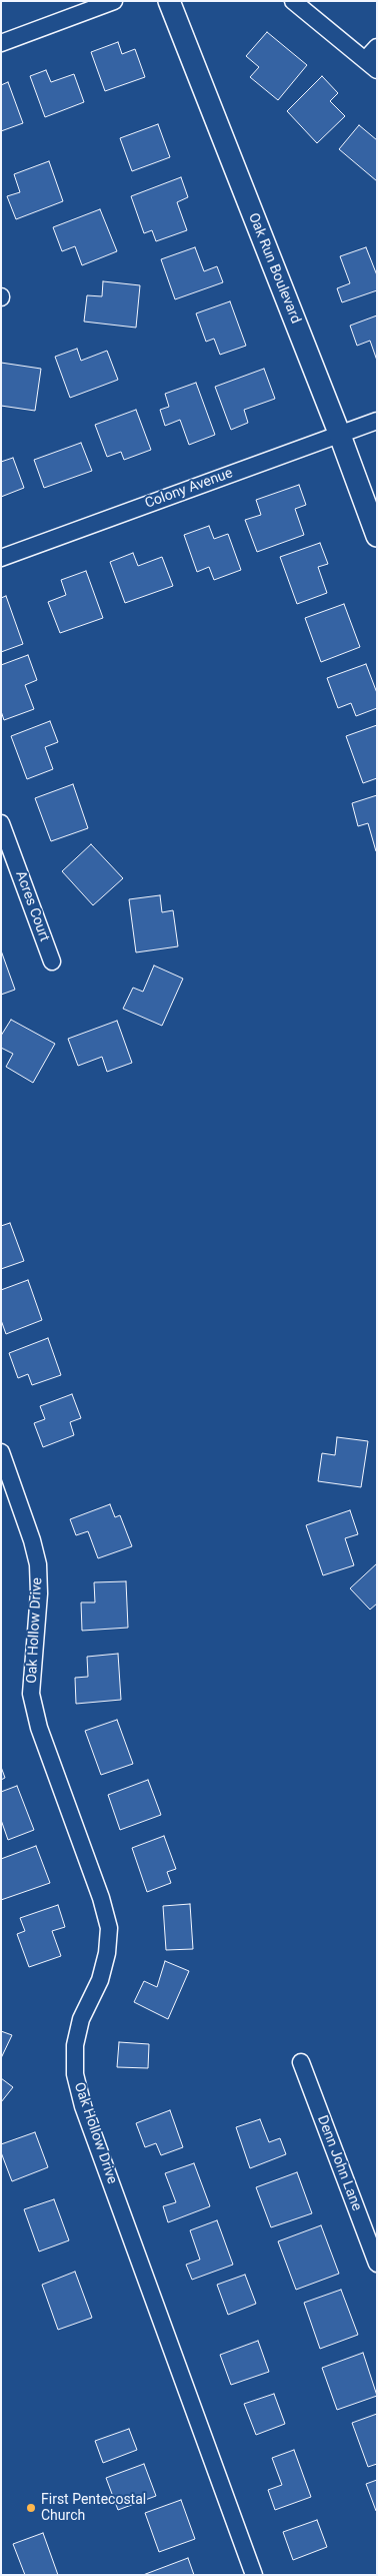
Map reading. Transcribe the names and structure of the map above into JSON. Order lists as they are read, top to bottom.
{
  "streets": {
    "street": [
      "Oak Run Boulevard",
      "Colony Avenue",
      "Acres Court",
      "Oak Hollow Drive",
      "Denn John Lane"
    ]
  },
  "crossings": [
    ["Oak Run Boulevard", "Colony Avenue"]
  ],
  "places": ["First Pentecostal Church"]
}
